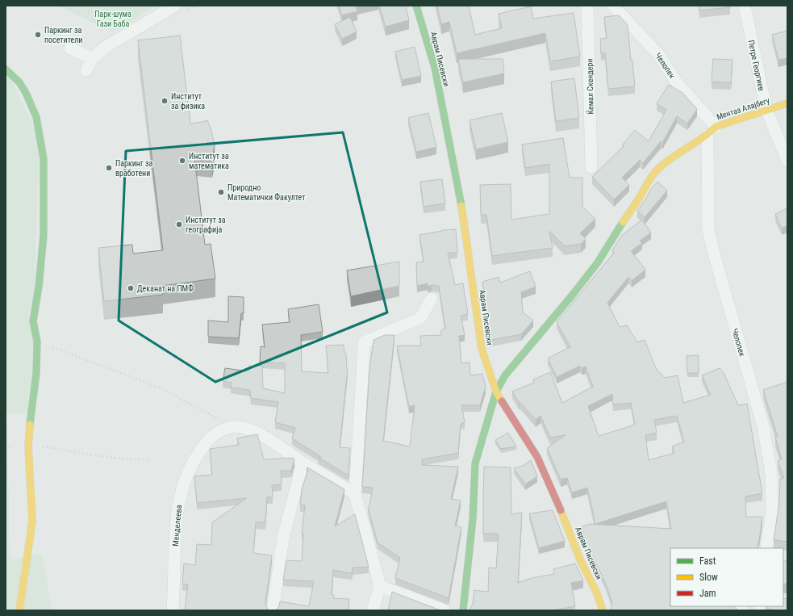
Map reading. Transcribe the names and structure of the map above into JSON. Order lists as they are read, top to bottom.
{
  "streets": {
    "street": [
      "Аврам Писевски",
      "Челопек",
      "Петре Георгиев",
      "Ќемал Скендери",
      "Ментаз Алајбегу",
      "Менделеева"
    ]
  },
  "crossings": [
    ["Аврам Писевски", "Ментаз Алајбегу"],
    ["Челопек", "Ментаз Алајбегу"],
    ["Петре Георгиев", "Ментаз Алајбегу"]
  ],
  "parks": ["Парк-шума Гази Баба"],
  "places": [
    "Паркинг за посетители",
    "Институт за физика",
    "Институт за математика",
    "Паркинг за вработени",
    "Природно Математички Факултет",
    "Институт за географија",
    "Деканат на ПМФ"
  ],
  "legend": ["Fast", "Slow", "Jam"]
}
